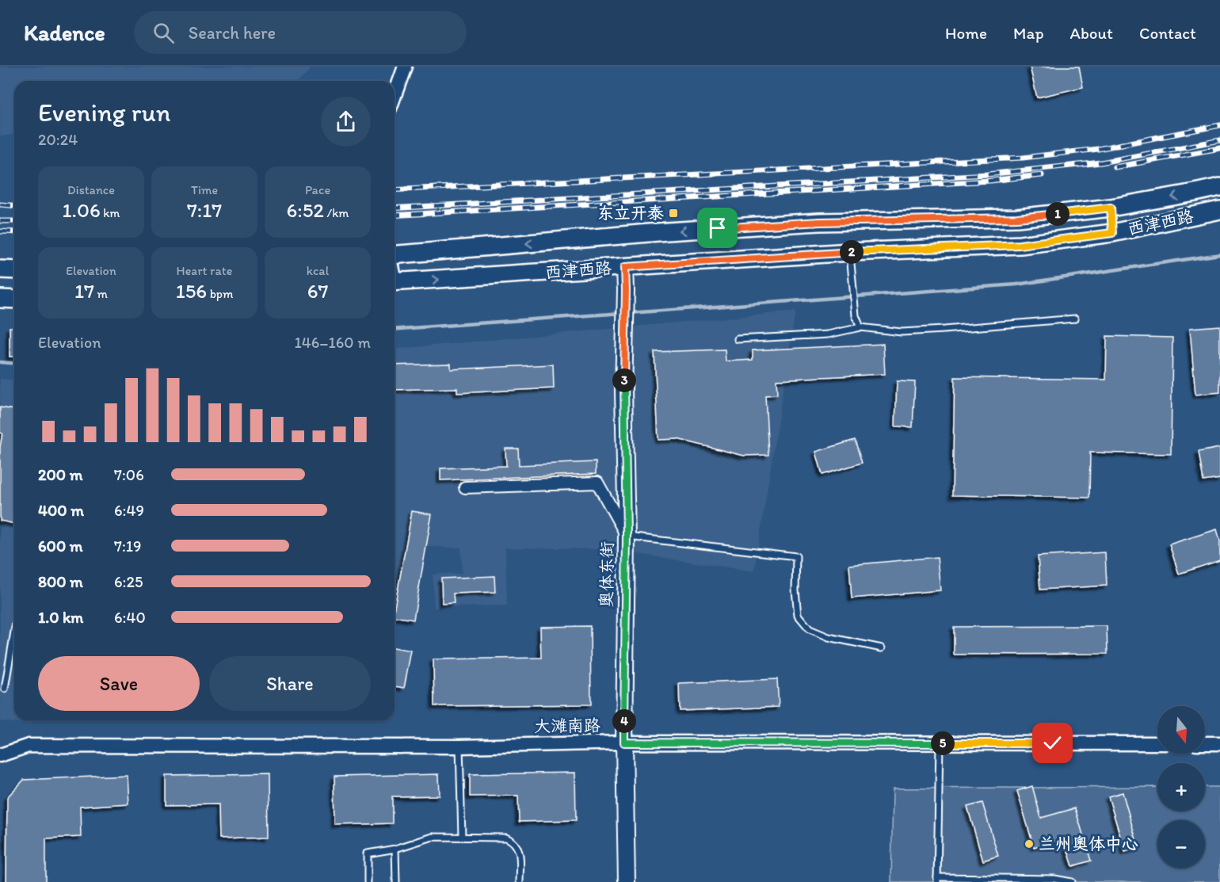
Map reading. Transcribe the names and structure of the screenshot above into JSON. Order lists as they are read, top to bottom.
{
  "streets": {
    "main road": ["西津西路", "奥体东街"],
    "street": ["大滩南路"]
  },
  "crossings": [
    ["西津西路", "奥体东街"],
    ["奥体东街", "大滩南路"]
  ],
  "places": {
    "transit": ["东立开泰"],
    "other": ["兰州奥体中心"]
  },
  "north": "bottom",
  "page": {
    "header": "Kadence",
    "search": "Search here",
    "nav": [
      "Home",
      "Map",
      "About",
      "Contact"
    ],
    "heading": ["Evening run", "20:24"],
    "stats": [
      ["Distance", "1.06 km"],
      ["Time", "7:17"],
      ["Pace", "6:52 /km"],
      ["Elevation", "17 m"],
      ["Heart rate", "156 bpm"],
      ["kcal", "67"]
    ],
    "pins": [
      "1",
      "2",
      "3",
      "4",
      "5"
    ],
    "chart": ["Elevation", "146–160 m"],
    "list": [
      {
        "name": "200 m",
        "note": "7:06"
      },
      {
        "name": "400 m",
        "note": "6:49"
      },
      {
        "name": "600 m",
        "note": "7:19"
      },
      {
        "name": "800 m",
        "note": "6:25"
      },
      {
        "name": "1.0 km",
        "note": "6:40"
      }
    ],
    "buttons": ["Save", "Share"],
    "map_buttons": ["+", "−"]
  }
}
